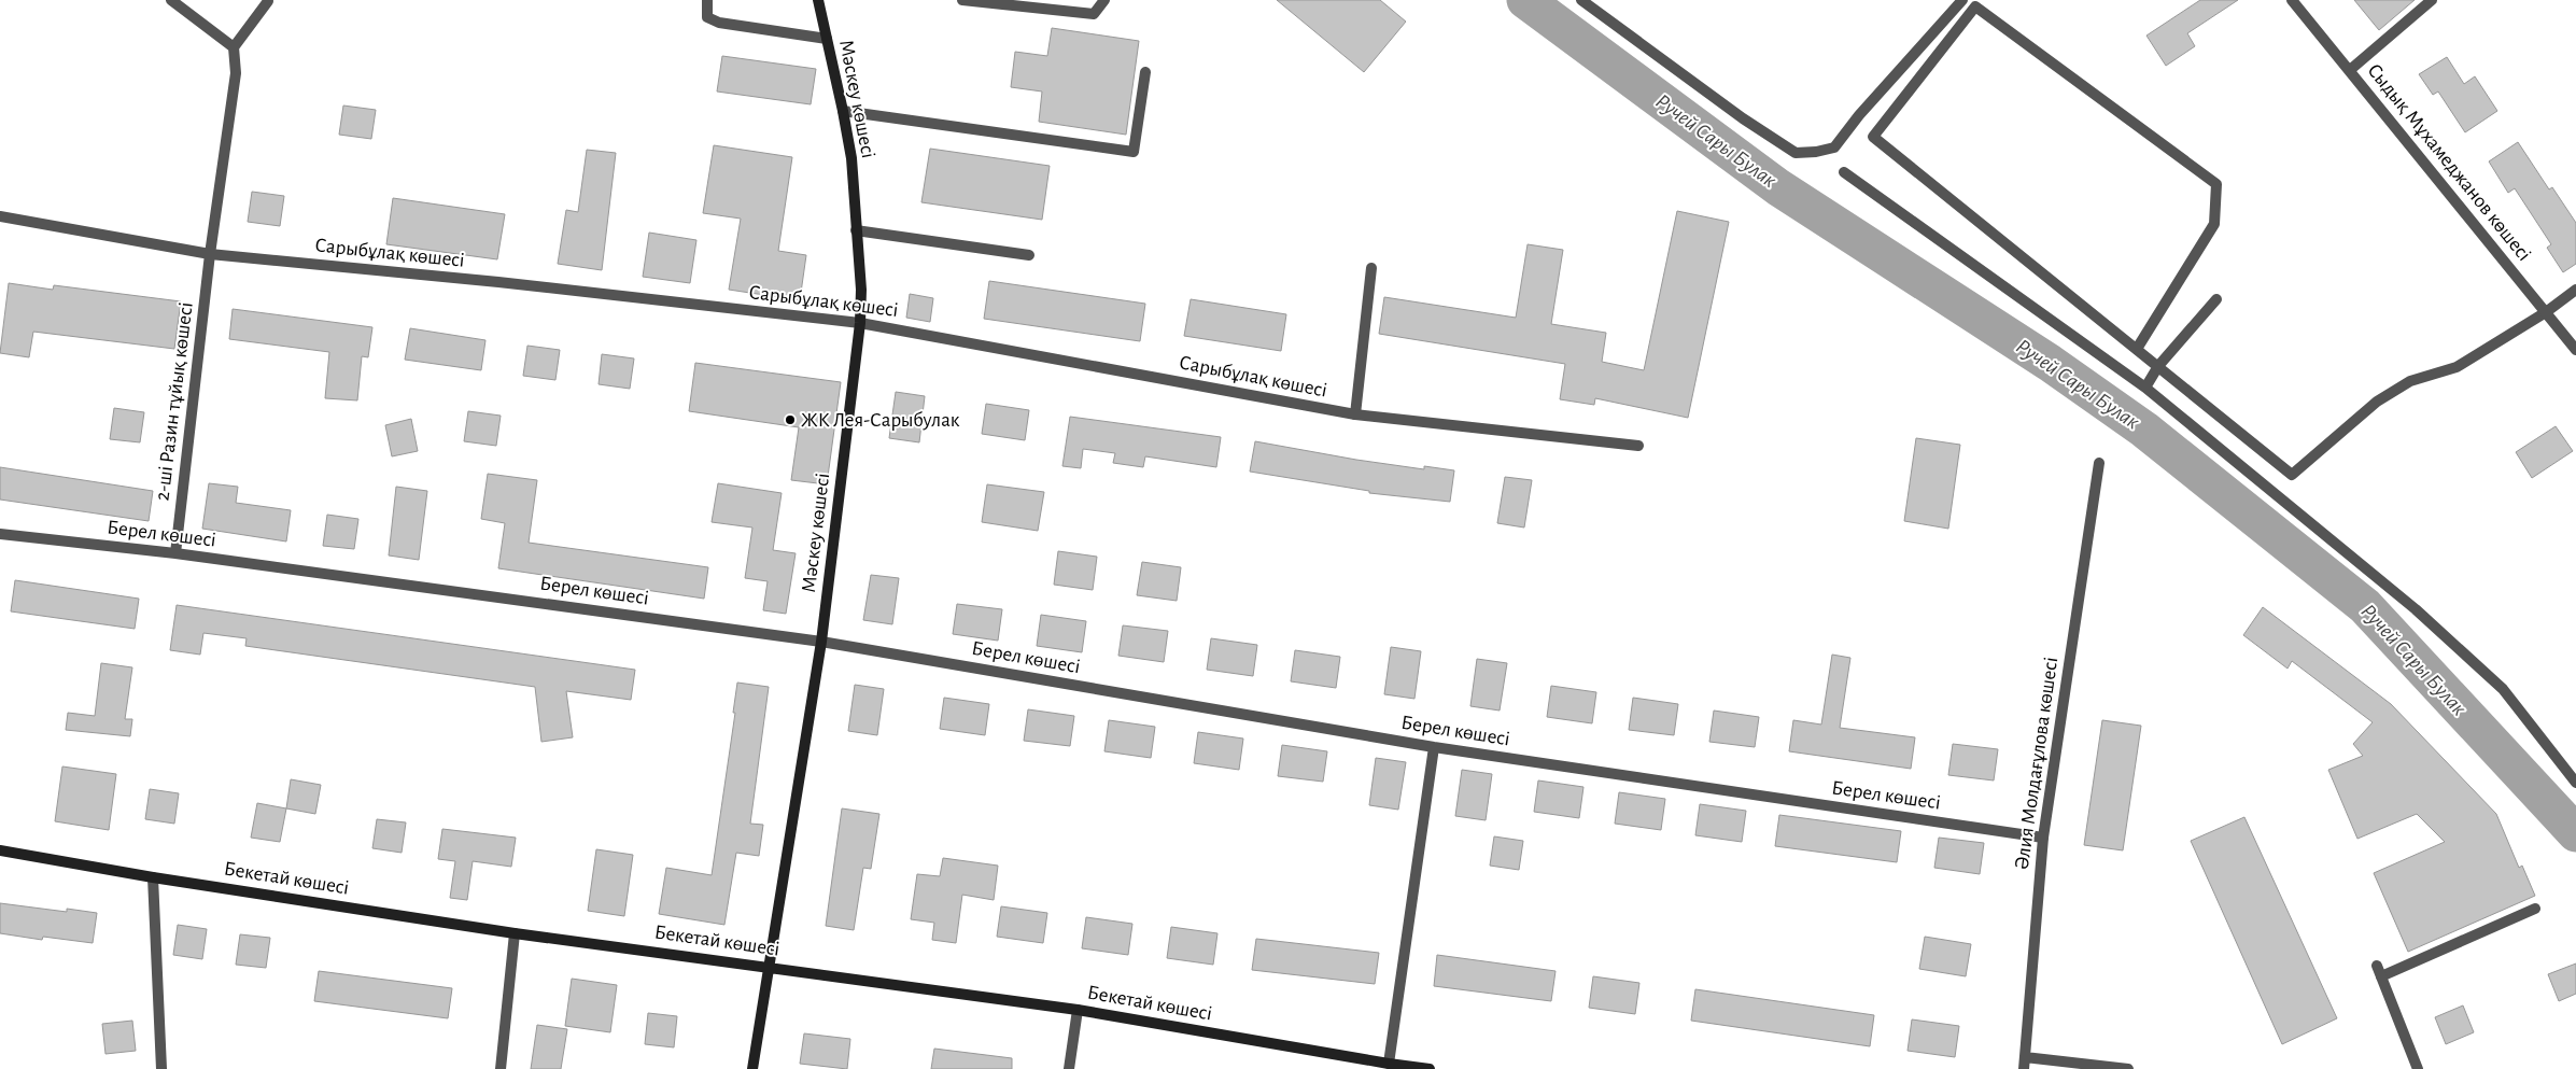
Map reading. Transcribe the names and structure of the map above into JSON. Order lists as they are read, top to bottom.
{
  "streets": {
    "street": [
      "Мәскеу көшесі",
      "Сыдық Мұхамеджанов көшесі",
      "Сарыбұлақ көшесі",
      "2-ші Разин тұйық көшесі",
      "Берел көшесі",
      "Әлия Молдағұлова көшесі",
      "Бекетай көшесі"
    ]
  },
  "crossings": [
    ["Мәскеу көшесі", "Сарыбұлақ көшесі"],
    ["Мәскеу көшесі", "Берел көшесі"],
    ["Мәскеу көшесі", "Бекетай көшесі"],
    ["Сарыбұлақ көшесі", "2-ші Разин тұйық көшесі"],
    ["2-ші Разин тұйық көшесі", "Берел көшесі"],
    ["Берел көшесі", "Әлия Молдағұлова көшесі"]
  ],
  "water": ["Ручей Сары Булак"],
  "places": ["ЖК Лея-Сарыбулак"]
}
